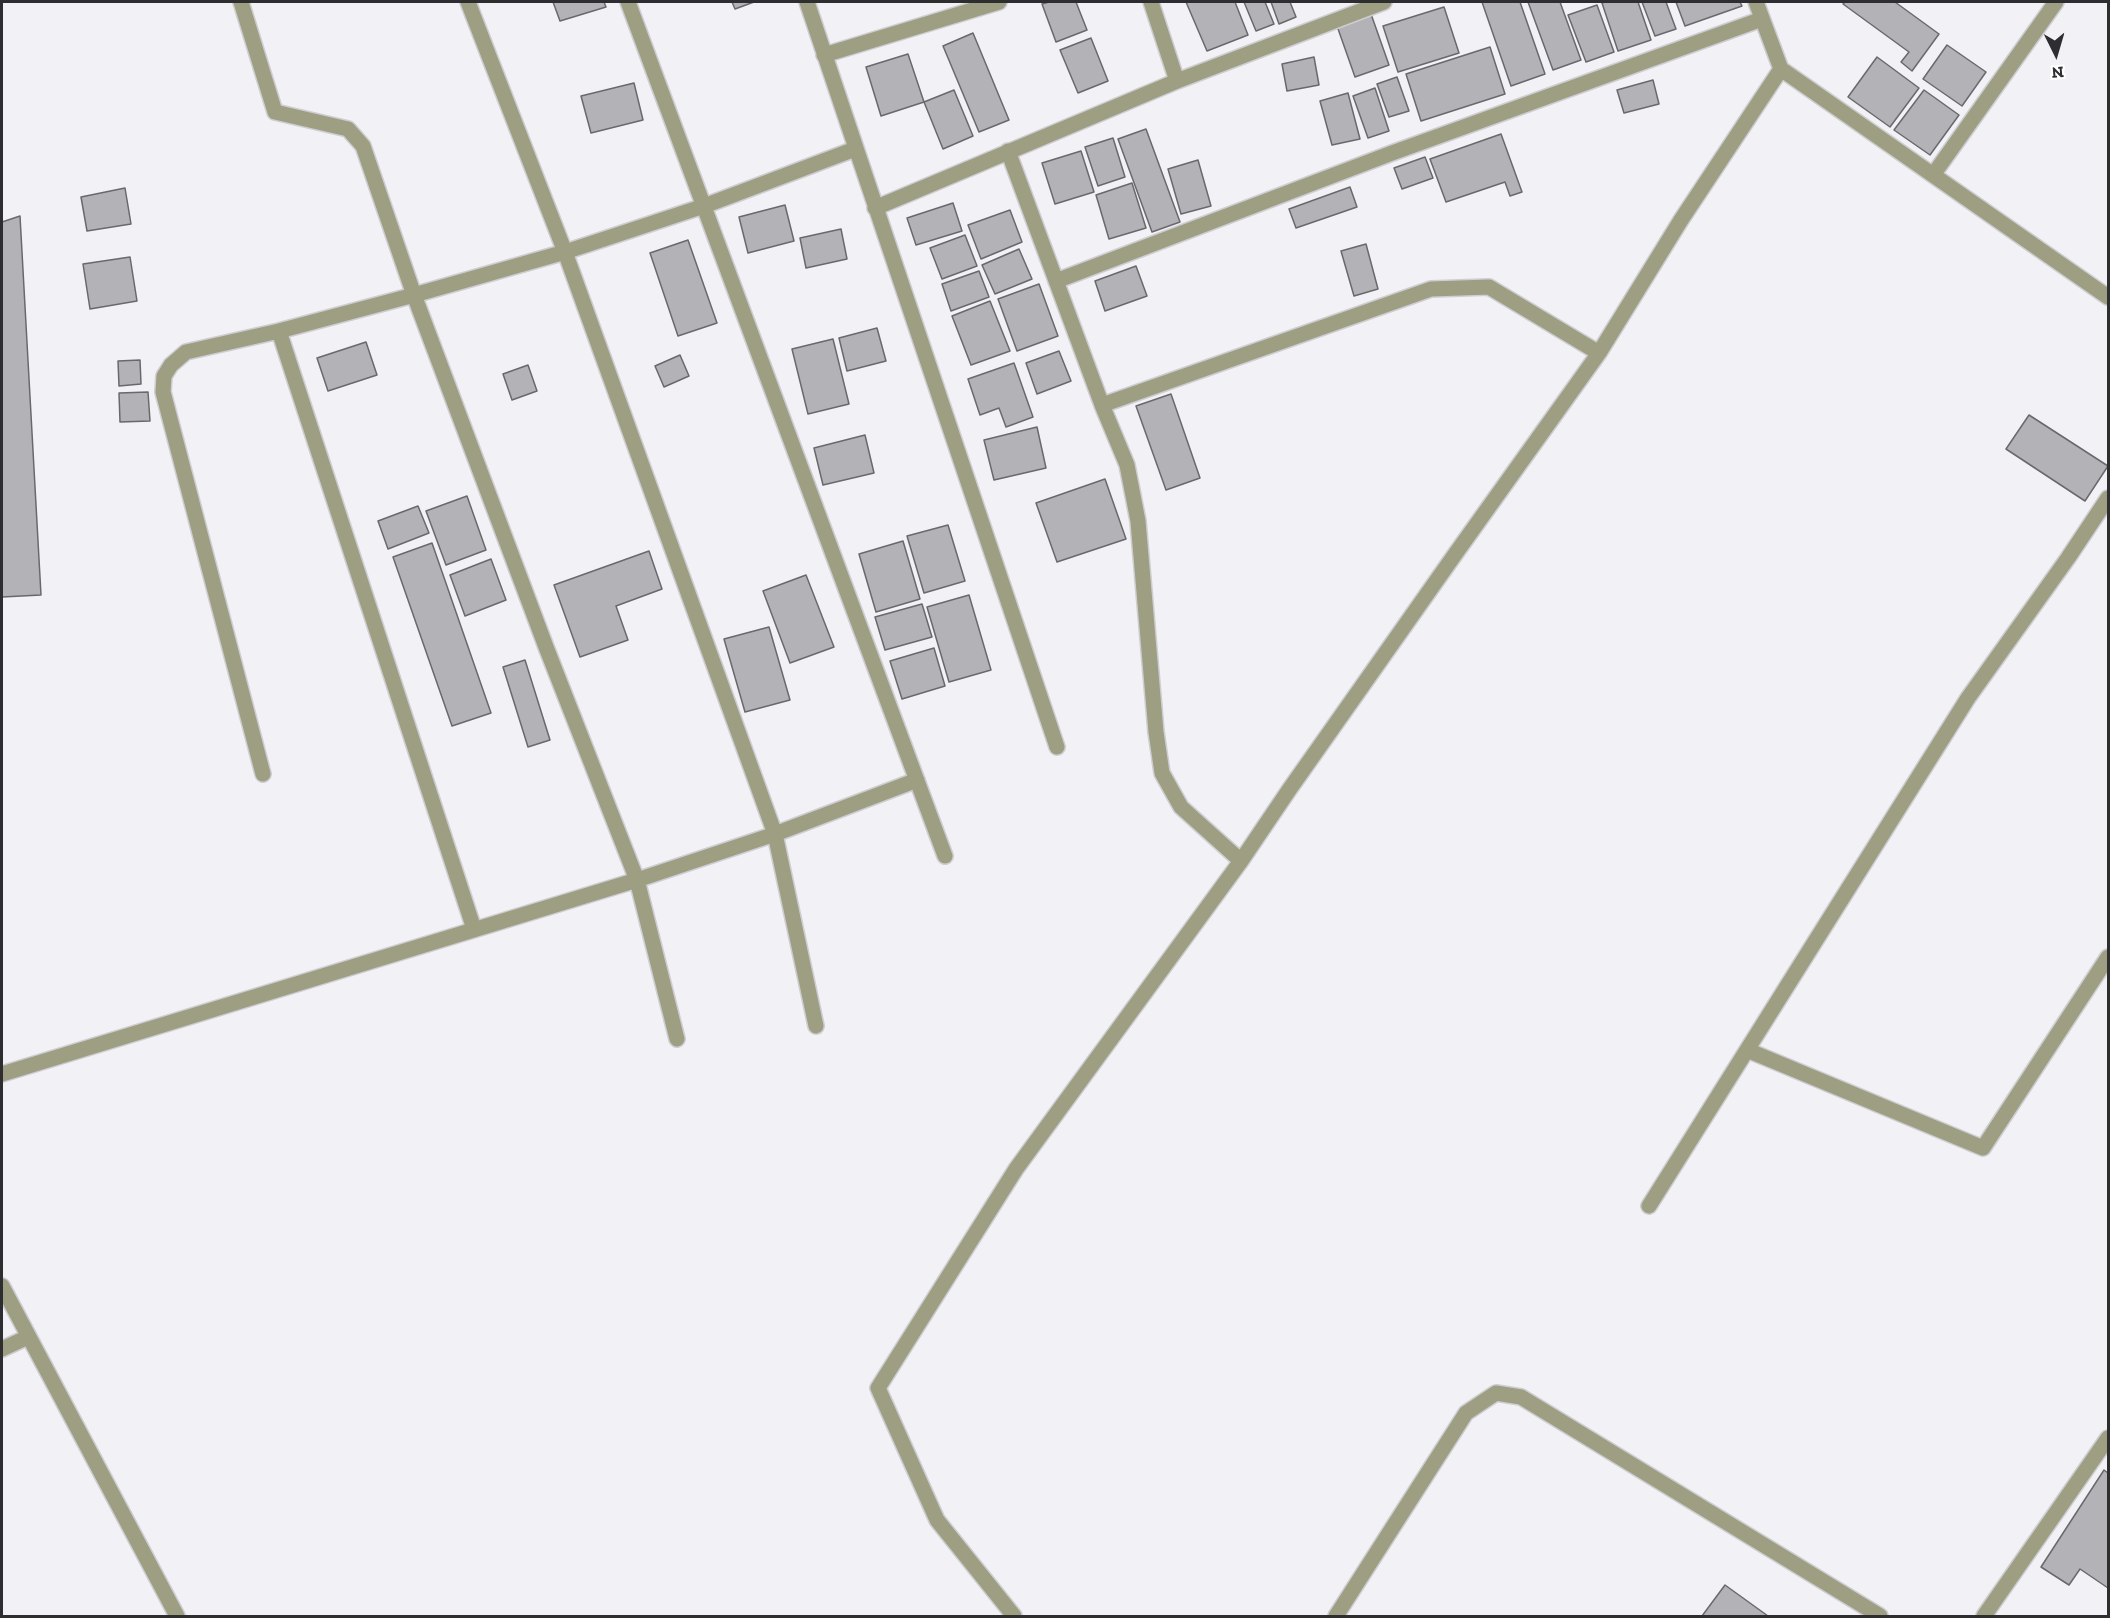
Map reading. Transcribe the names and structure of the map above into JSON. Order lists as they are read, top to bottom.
{
  "north": "bottom"
}
